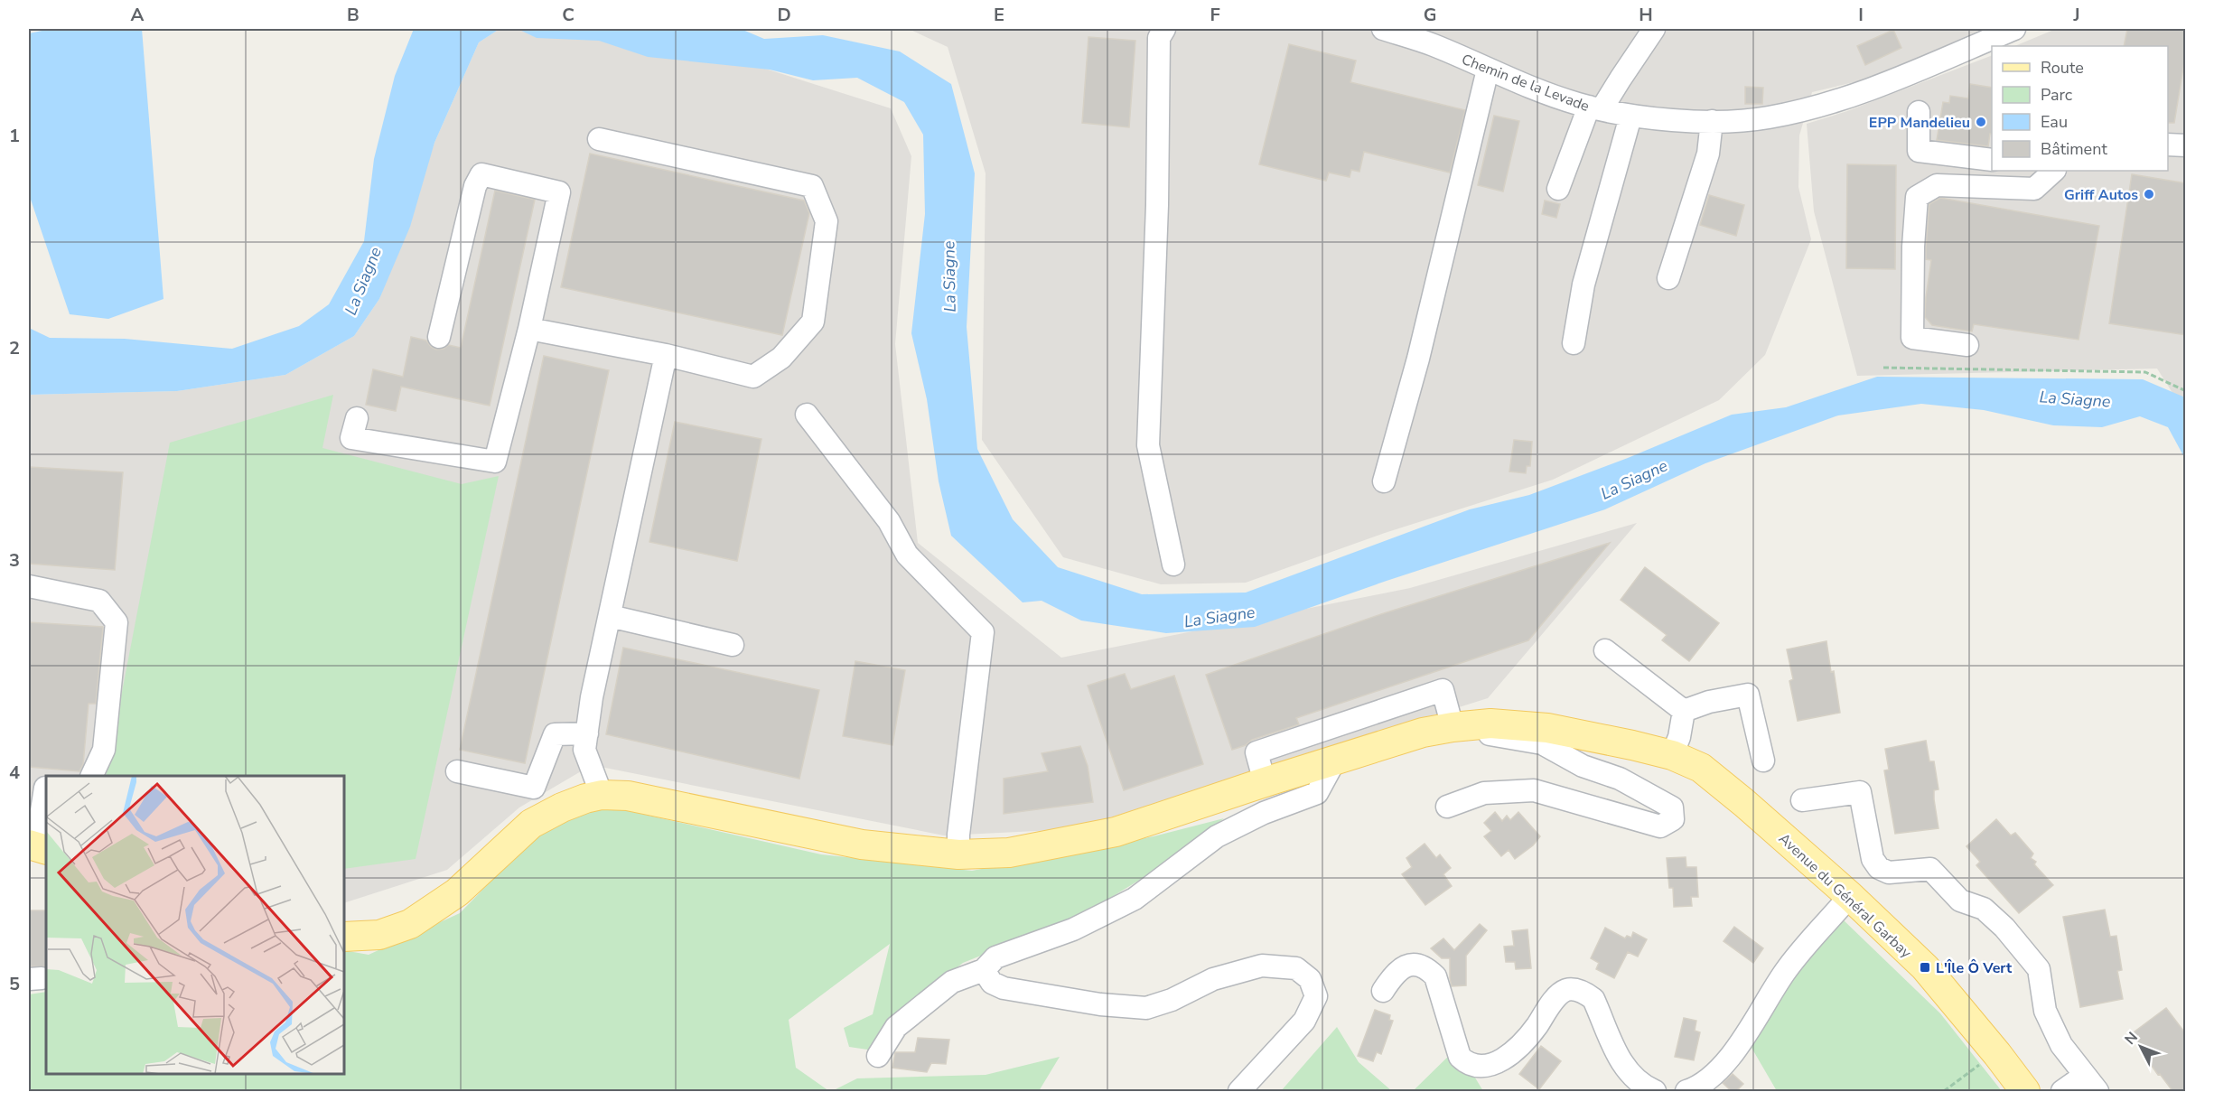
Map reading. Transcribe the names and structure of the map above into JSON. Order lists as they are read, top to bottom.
{
  "streets": {
    "main road": ["Avenue du Général Garbay"],
    "street": ["Chemin de la Levade"]
  },
  "water": ["La Siagne"],
  "places": {
    "other": ["EPP Mandelieu", "Griff Autos"],
    "transit": ["L'Île Ô Vert"]
  },
  "legend": [
    "Route",
    "Parc",
    "Eau",
    "Bâtiment"
  ],
  "north": "top left",
  "grid": {
    "columns": [
      "A",
      "B",
      "C",
      "D",
      "E",
      "F",
      "G",
      "H",
      "I",
      "J"
    ],
    "rows": [
      "1",
      "2",
      "3",
      "4",
      "5"
    ]
  }
}
